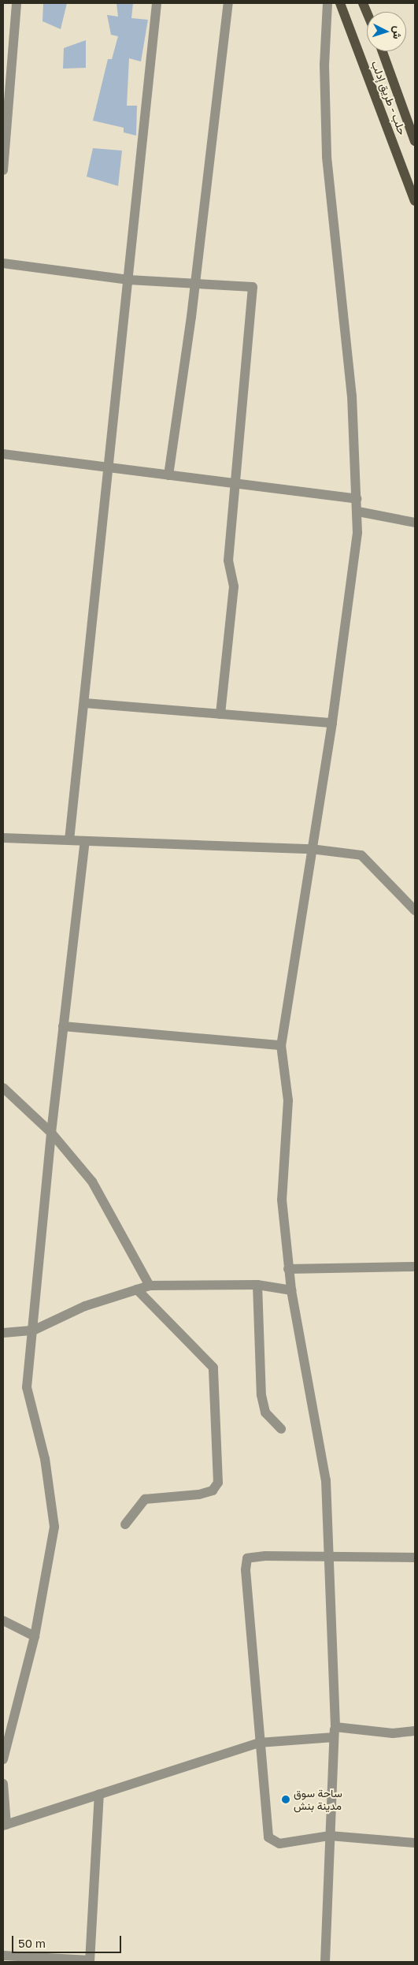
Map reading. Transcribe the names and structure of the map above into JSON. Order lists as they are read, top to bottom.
{
  "streets": {
    "main road": ["حلب - طريق إدلب"]
  },
  "places": ["ساحة سوق مدينة بنش"],
  "scale_bar": "50 m",
  "north": "right"
}
